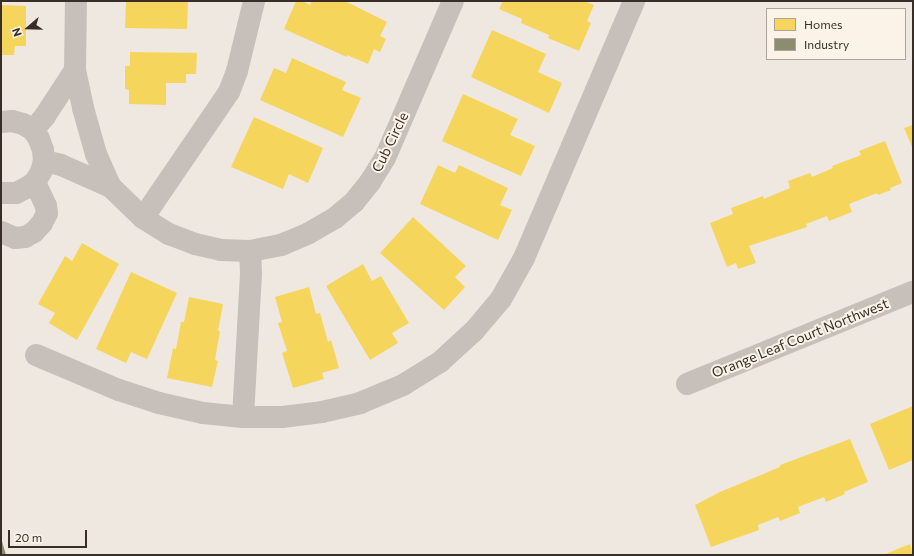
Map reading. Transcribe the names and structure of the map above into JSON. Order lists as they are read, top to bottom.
{
  "streets": {
    "street": ["Cub Circle", "Orange Leaf Court Northwest"]
  },
  "legend": ["Homes", "Industry"],
  "scale_bar": "20 m",
  "north": "left"
}
